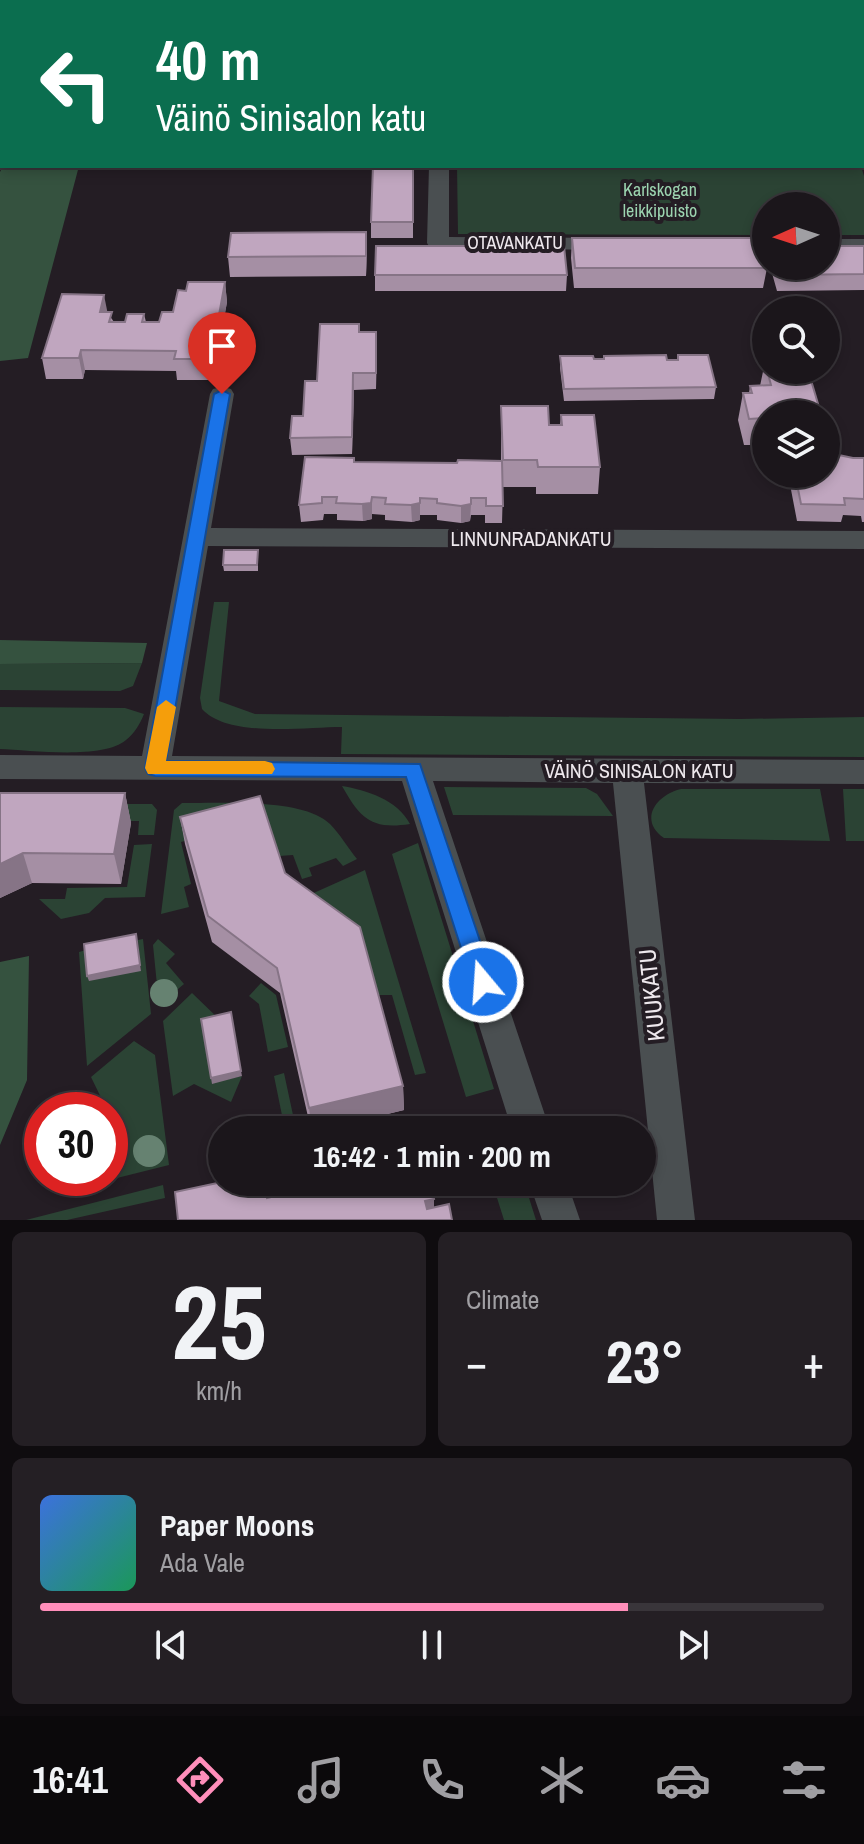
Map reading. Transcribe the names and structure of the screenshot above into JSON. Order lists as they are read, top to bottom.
{
  "streets": {
    "street": [
      "OTAVANKATU",
      "LINNUNRADANKATU",
      "VÄINÖ SINISALON KATU",
      "KUUKATU"
    ]
  },
  "crossings": [
    ["VÄINÖ SINISALON KATU", "KUUKATU"]
  ],
  "parks": ["Karlskogan leikkipuisto"],
  "north": "left",
  "page": {
    "turn": ["40 m", "Väinö Sinisalon katu"],
    "limit": "30",
    "trip": "16:42 · 1 min · 200 m",
    "tile": [
      ["25", "km/h"],
      "Climate"
    ],
    "heat": ["−", "23°", "+"],
    "song": ["Paper Moons", "Ada Vale"],
    "tabs": "16:41"
  }
}
